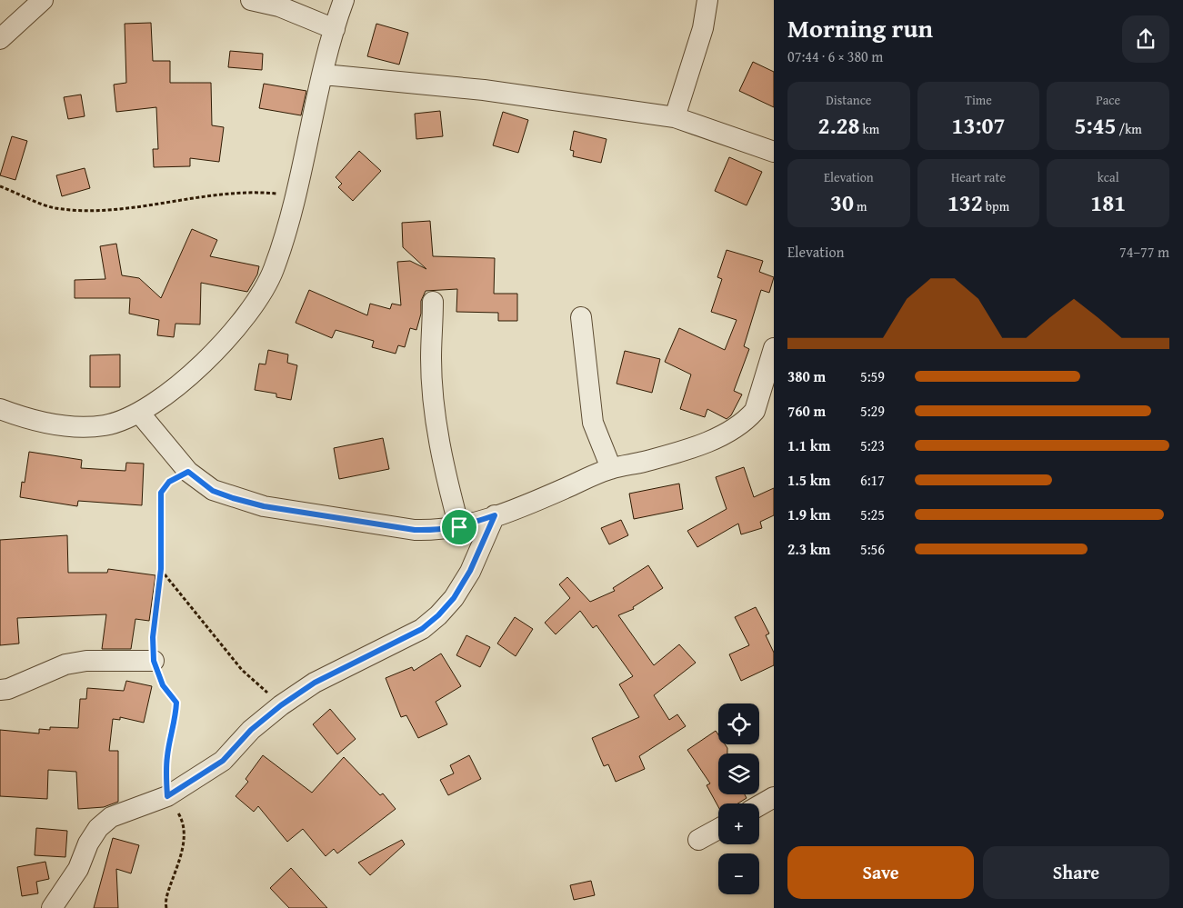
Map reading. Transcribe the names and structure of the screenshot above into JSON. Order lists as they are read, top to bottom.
{
  "page": {
    "heading": ["Morning run", "07:44 · 6 × 380 m"],
    "stats": [
      ["Distance", "2.28 km"],
      ["Time", "13:07"],
      ["Pace", "5:45 /km"],
      ["Elevation", "30 m"],
      ["Heart rate", "132 bpm"],
      ["kcal", "181"]
    ],
    "chart": ["Elevation", "74–77 m"],
    "list": [
      {
        "name": "380 m",
        "note": "5:59"
      },
      {
        "name": "760 m",
        "note": "5:29"
      },
      {
        "name": "1.1 km",
        "note": "5:23"
      },
      {
        "name": "1.5 km",
        "note": "6:17"
      },
      {
        "name": "1.9 km",
        "note": "5:25"
      },
      {
        "name": "2.3 km",
        "note": "5:56"
      }
    ],
    "map_buttons": ["+", "−"],
    "buttons": ["Save", "Share"]
  }
}
